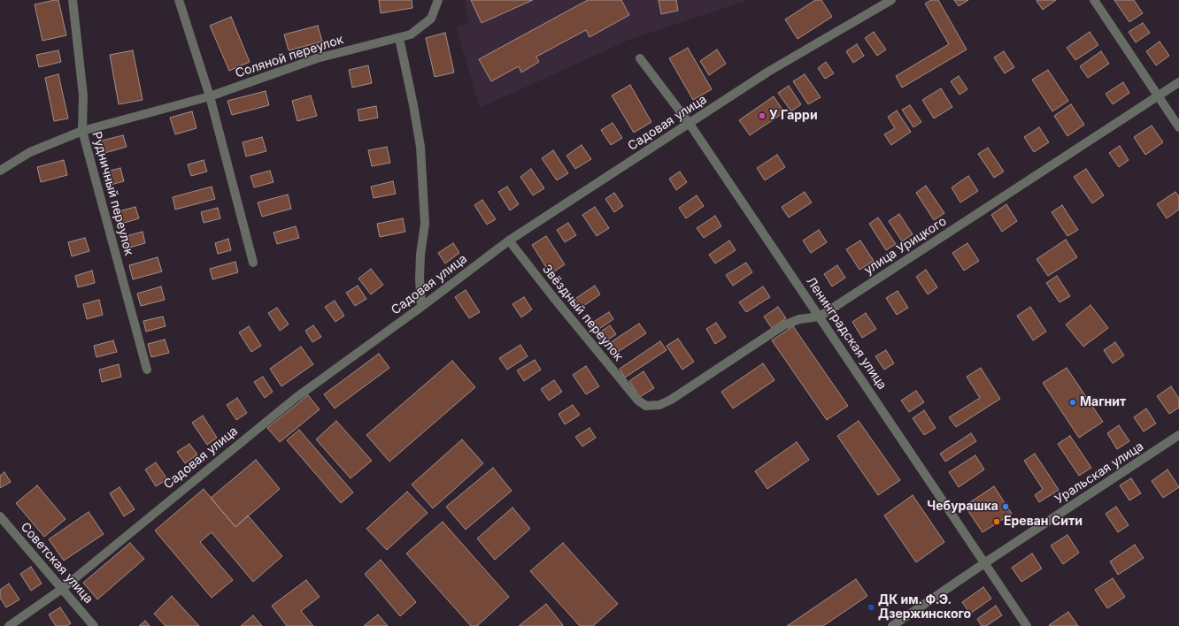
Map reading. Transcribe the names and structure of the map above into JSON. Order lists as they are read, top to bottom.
{
  "streets": {
    "street": [
      "Соляной переулок",
      "Садовая улица",
      "Рудничный переулок",
      "улица Урицкого",
      "Звёздный переулок",
      "Ленинградская улица",
      "Уральская улица",
      "Советская улица"
    ]
  },
  "crossings": [
    ["Соляной переулок", "Рудничный переулок"],
    ["Садовая улица", "Звёздный переулок"],
    ["Садовая улица", "Ленинградская улица"],
    ["Садовая улица", "Советская улица"],
    ["улица Урицкого", "Звёздный переулок"],
    ["улица Урицкого", "Ленинградская улица"],
    ["Ленинградская улица", "Уральская улица"]
  ],
  "places": [
    "У Гарри",
    "Магнит",
    "Чебурашка",
    "Ереван Сити",
    "ДК им. Ф.Э. Дзержинского"
  ]
}
